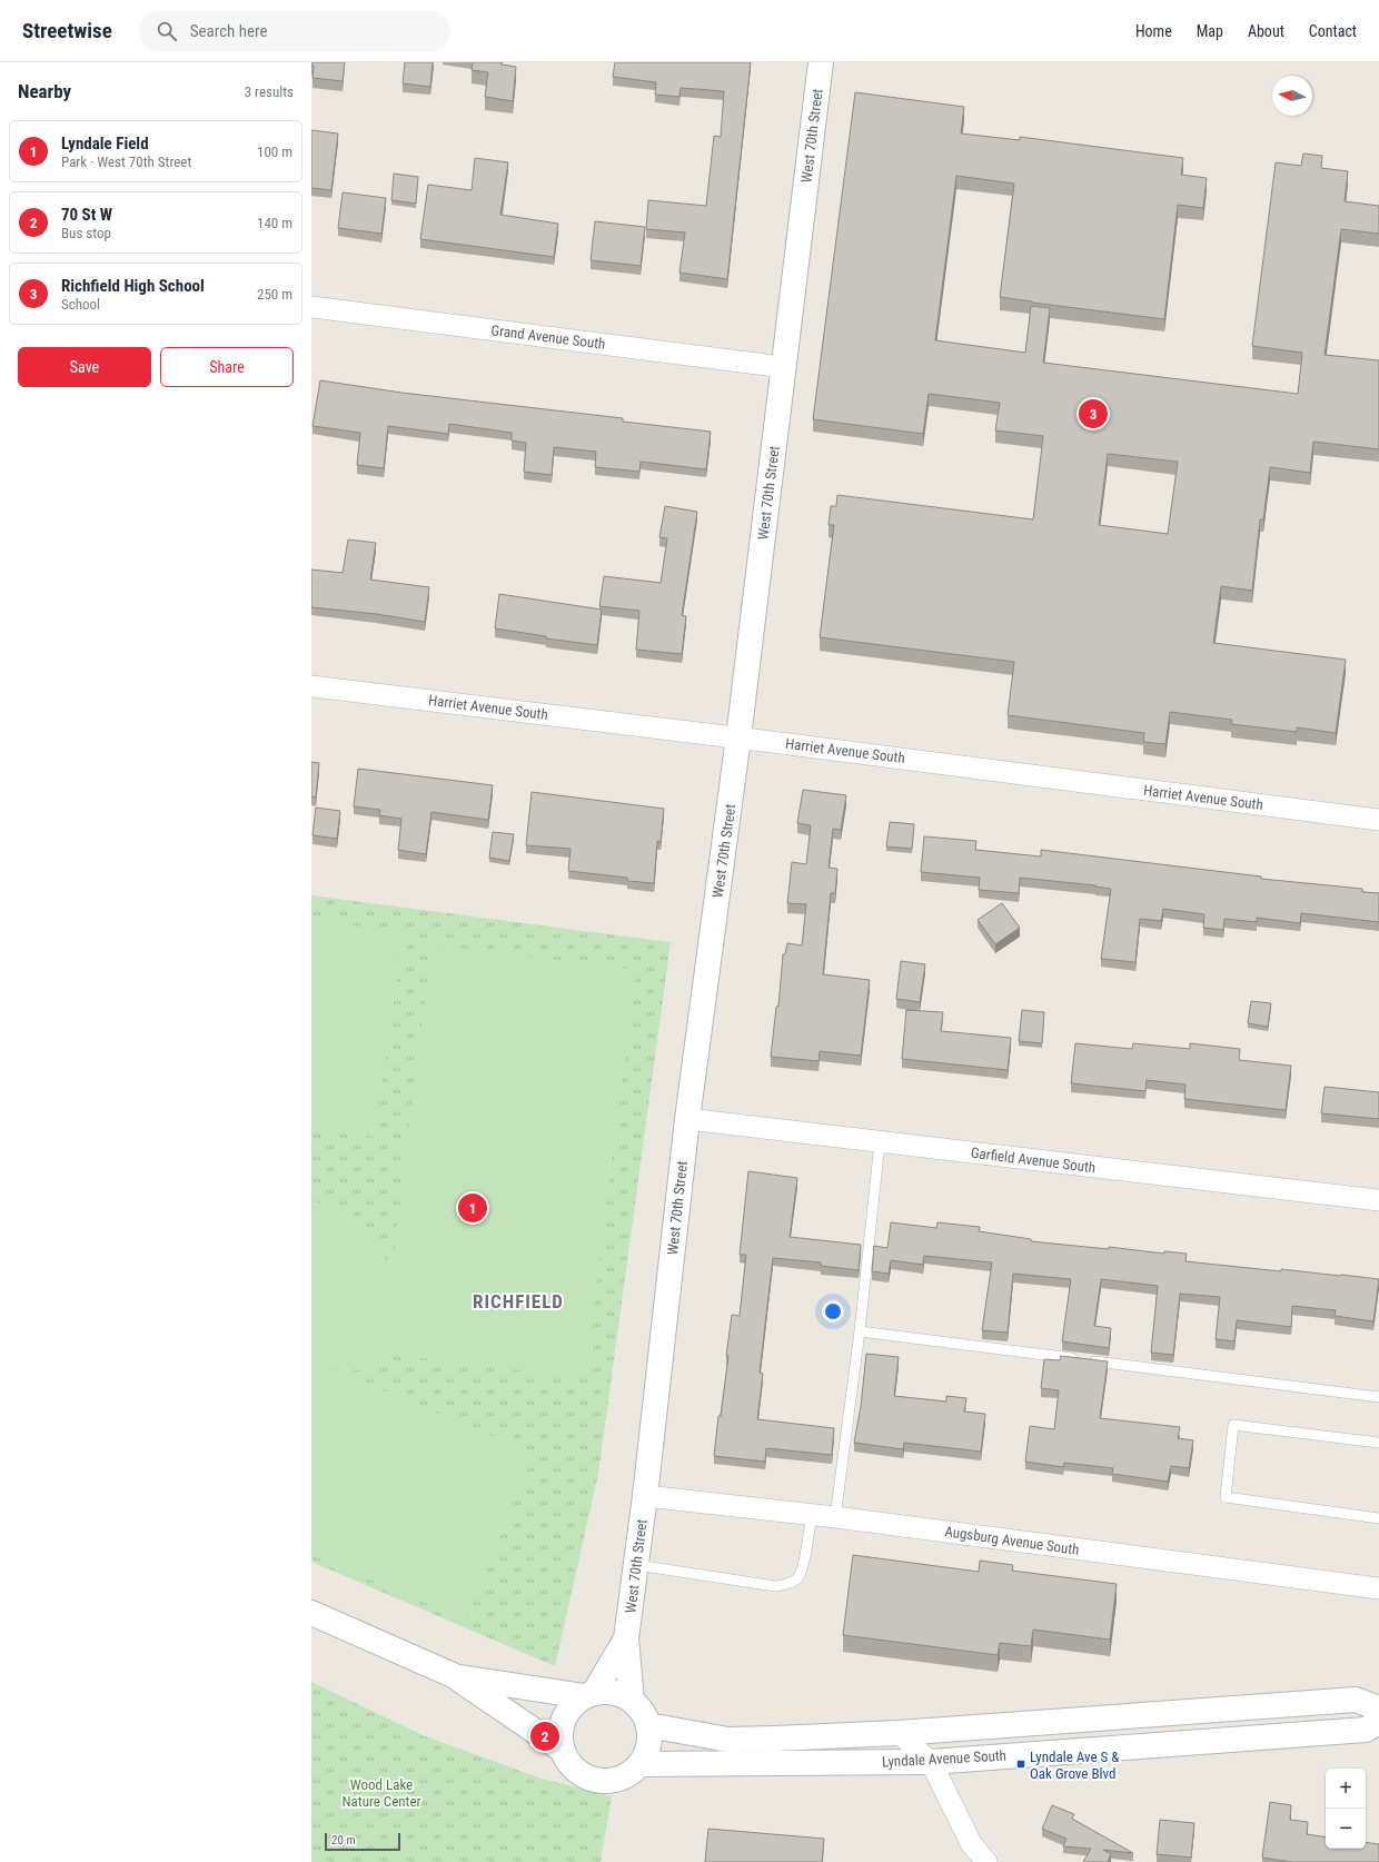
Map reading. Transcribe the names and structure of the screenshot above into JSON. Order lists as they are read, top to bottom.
{
  "streets": {
    "main road": ["West 70th Street", "Lyndale Avenue South"],
    "street": [
      "Grand Avenue South",
      "Harriet Avenue South",
      "Garfield Avenue South",
      "Augsburg Avenue South"
    ]
  },
  "crossings": [
    ["West 70th Street", "Grand Avenue South"],
    ["West 70th Street", "Harriet Avenue South"],
    ["West 70th Street", "Garfield Avenue South"],
    ["West 70th Street", "Augsburg Avenue South"],
    ["West 70th Street", "Lyndale Avenue South"]
  ],
  "districts": ["RICHFIELD"],
  "parks": ["Wood Lake Nature Center"],
  "places": {
    "transit": ["Lyndale Ave S & Oak Grove Blvd"]
  },
  "scale_bar": "20 m",
  "north": "left",
  "page": {
    "header": "Streetwise",
    "search": "Search here",
    "nav": [
      "Home",
      "Map",
      "About",
      "Contact"
    ],
    "heading": ["Nearby", "3 results"],
    "list": [
      {
        "mark": "1",
        "name": "Lyndale Field",
        "note": "Park · West 70th Street",
        "value": "100 m"
      },
      {
        "mark": "2",
        "name": "70 St W",
        "note": "Bus stop",
        "value": "140 m"
      },
      {
        "mark": "3",
        "name": "Richfield High School",
        "note": "School",
        "value": "250 m"
      }
    ],
    "buttons": ["Save", "Share"],
    "pins": ["3", "1", "2"],
    "map_buttons": ["+", "−"],
    "scale": "20 m"
  }
}
